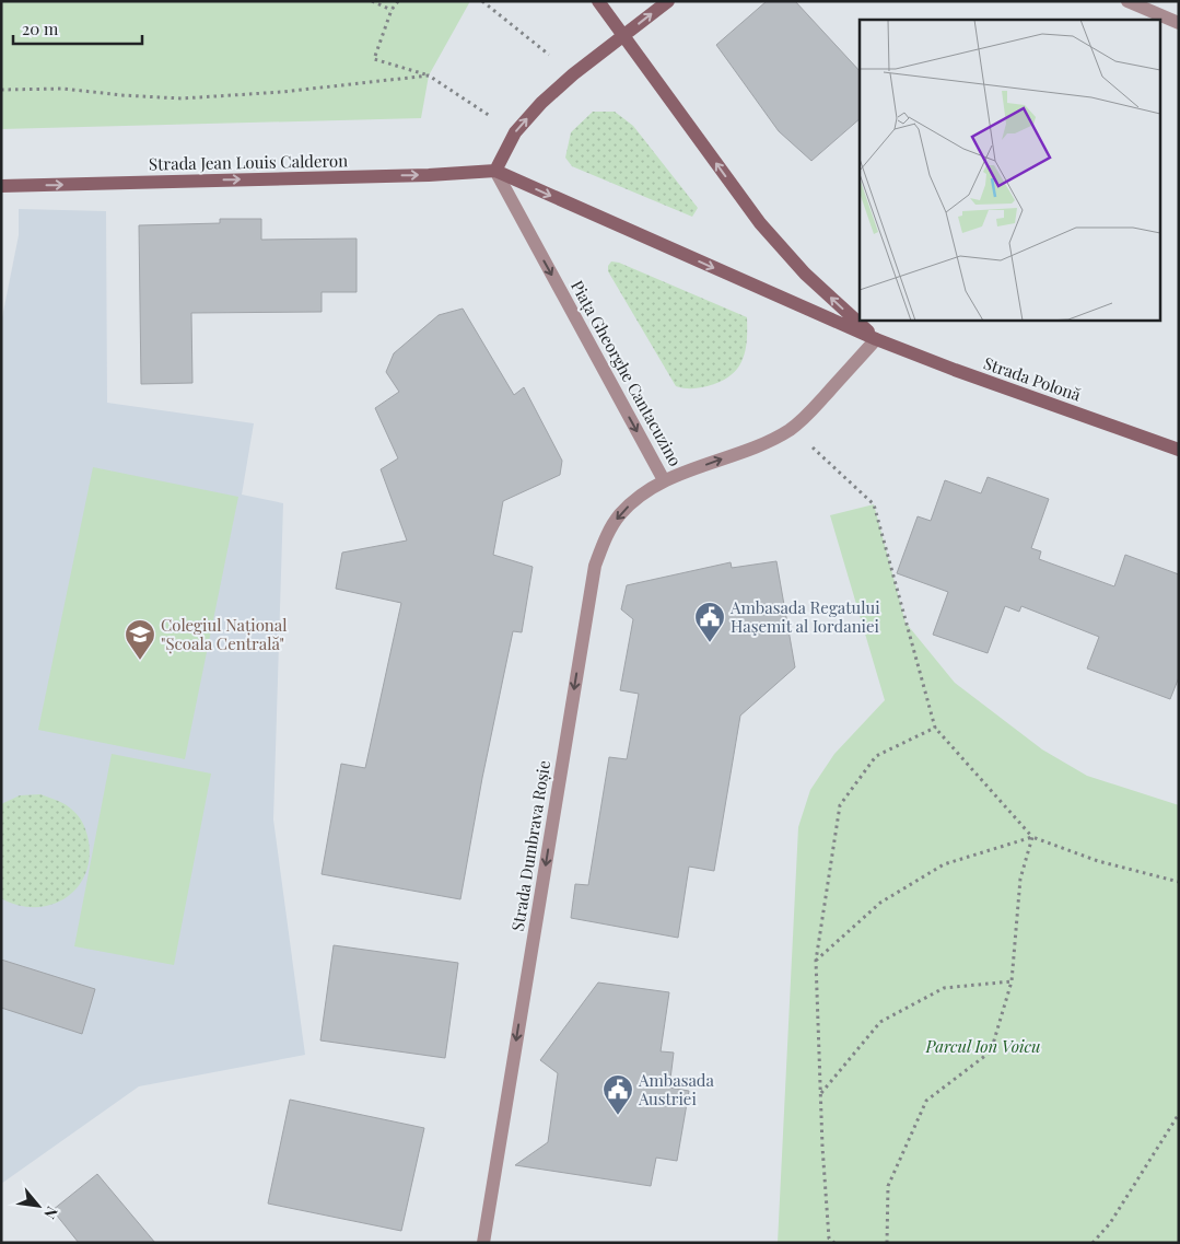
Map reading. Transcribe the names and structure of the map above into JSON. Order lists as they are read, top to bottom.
{
  "streets": {
    "street": [
      "Strada Jean Louis Calderon",
      "Piața Gheorghe Cantacuzino",
      "Strada Polonă",
      "Strada Dumbrava Roșie"
    ]
  },
  "crossings": [
    ["Strada Jean Louis Calderon", "Piața Gheorghe Cantacuzino"],
    ["Piața Gheorghe Cantacuzino", "Strada Polonă"],
    ["Piața Gheorghe Cantacuzino", "Strada Dumbrava Roșie"]
  ],
  "one_way": ["Strada Jean Louis Calderon", "Strada Dumbrava Roșie"],
  "parks": ["Parcul Ion Voicu"],
  "places": {
    "public building": ["Ambasada Regatului Haşemit al Iordaniei", "Ambasada Austriei"],
    "school or university": ["Colegiul Național \"Școala Centrală\""]
  },
  "scale_bar": "20 m",
  "north": "bottom right"
}
